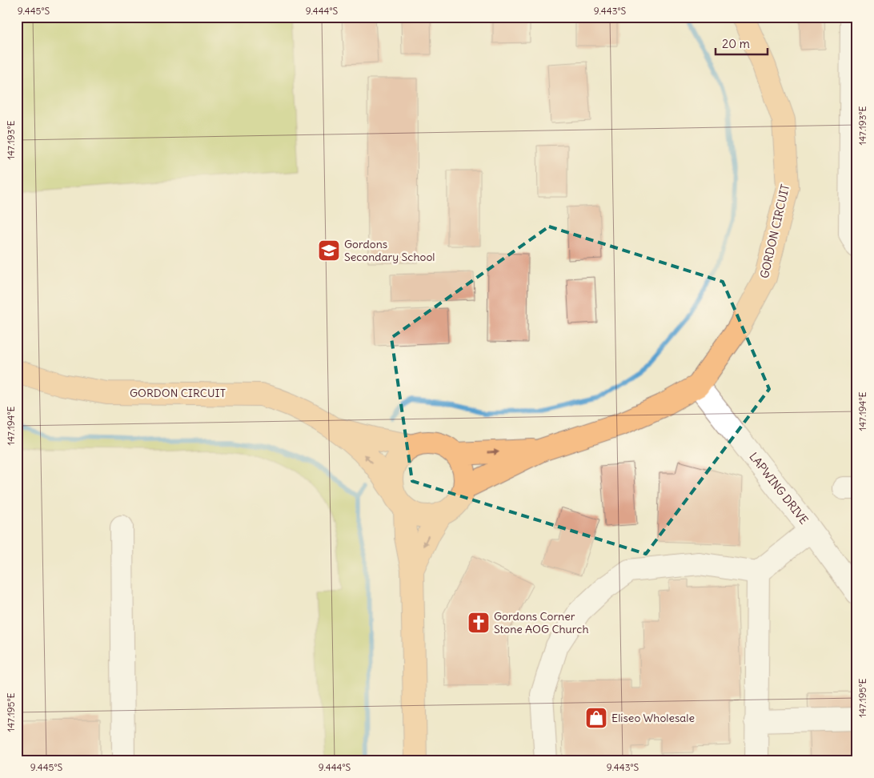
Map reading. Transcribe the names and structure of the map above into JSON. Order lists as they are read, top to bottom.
{
  "streets": {
    "main road": ["GORDON CIRCUIT"],
    "street": ["LAPWING DRIVE"]
  },
  "crossings": [
    ["GORDON CIRCUIT", "LAPWING DRIVE"]
  ],
  "places": {
    "school or university": ["Gordons Secondary School"],
    "church": ["Gordons Corner Stone AOG Church"],
    "shop": ["Eliseo Wholesale"]
  },
  "scale_bar": "20 m",
  "coordinates": [
    "9.445°S",
    "9.444°S",
    "9.443°S",
    "147.193°E",
    "147.194°E",
    "147.195°E"
  ]
}
